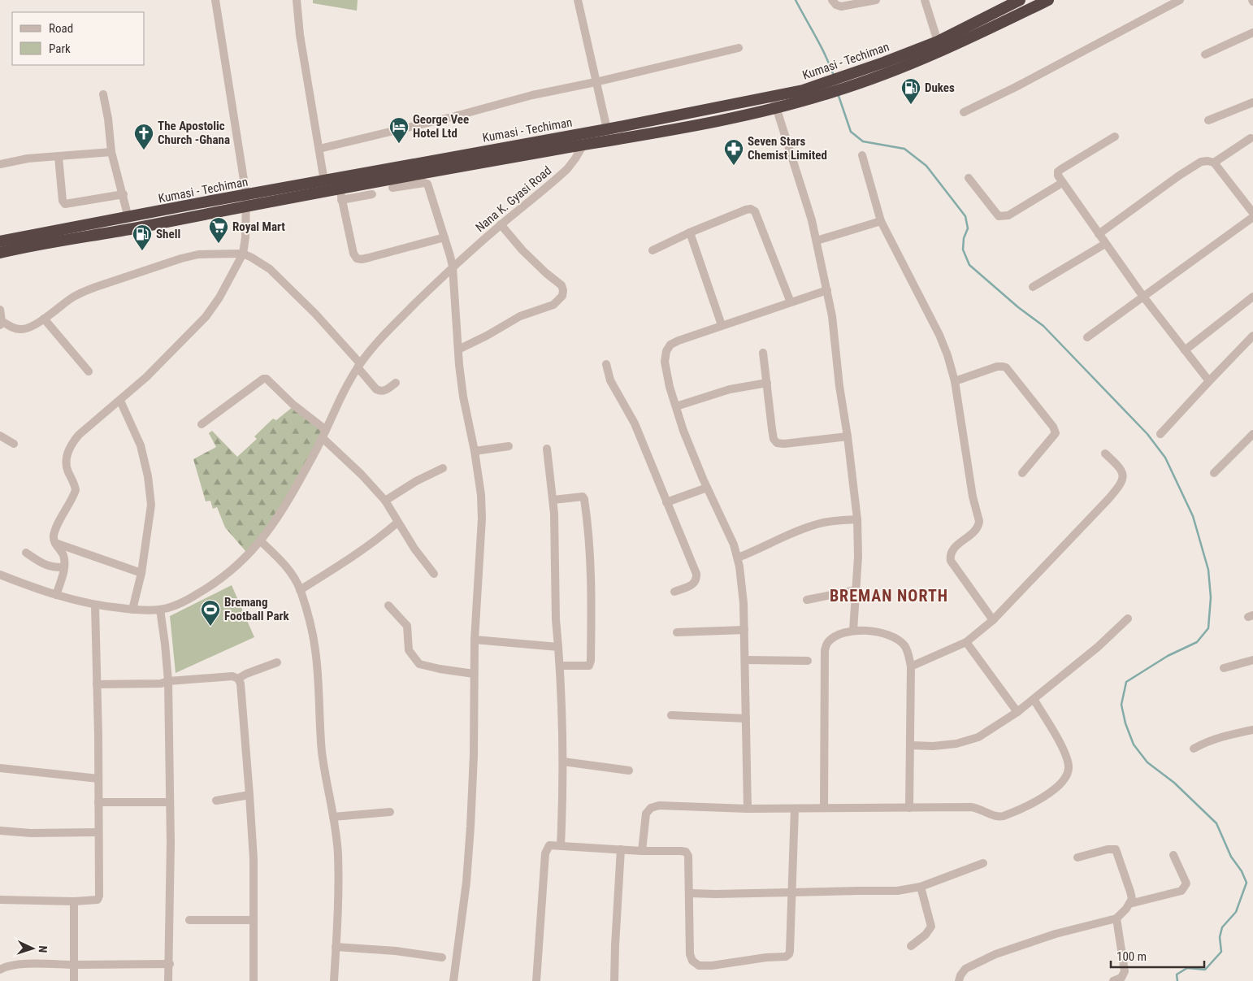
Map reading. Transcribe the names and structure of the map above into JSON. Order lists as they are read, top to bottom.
{
  "streets": {
    "highway": ["Kumasi - Techiman"],
    "street": ["Nana K. Gyasi Road"]
  },
  "districts": ["BREMAN NORTH"],
  "places": {
    "fuel station": ["Dukes", "Shell"],
    "hotel": ["George Vee Hotel Ltd"],
    "church": ["The Apostolic Church -Ghana"],
    "pharmacy": ["Seven Stars Chemist Limited"],
    "supermarket": ["Royal Mart"],
    "sports": ["Bremang Football Park"]
  },
  "legend": ["Road", "Park"],
  "scale_bar": "100 m",
  "north": "right"
}
